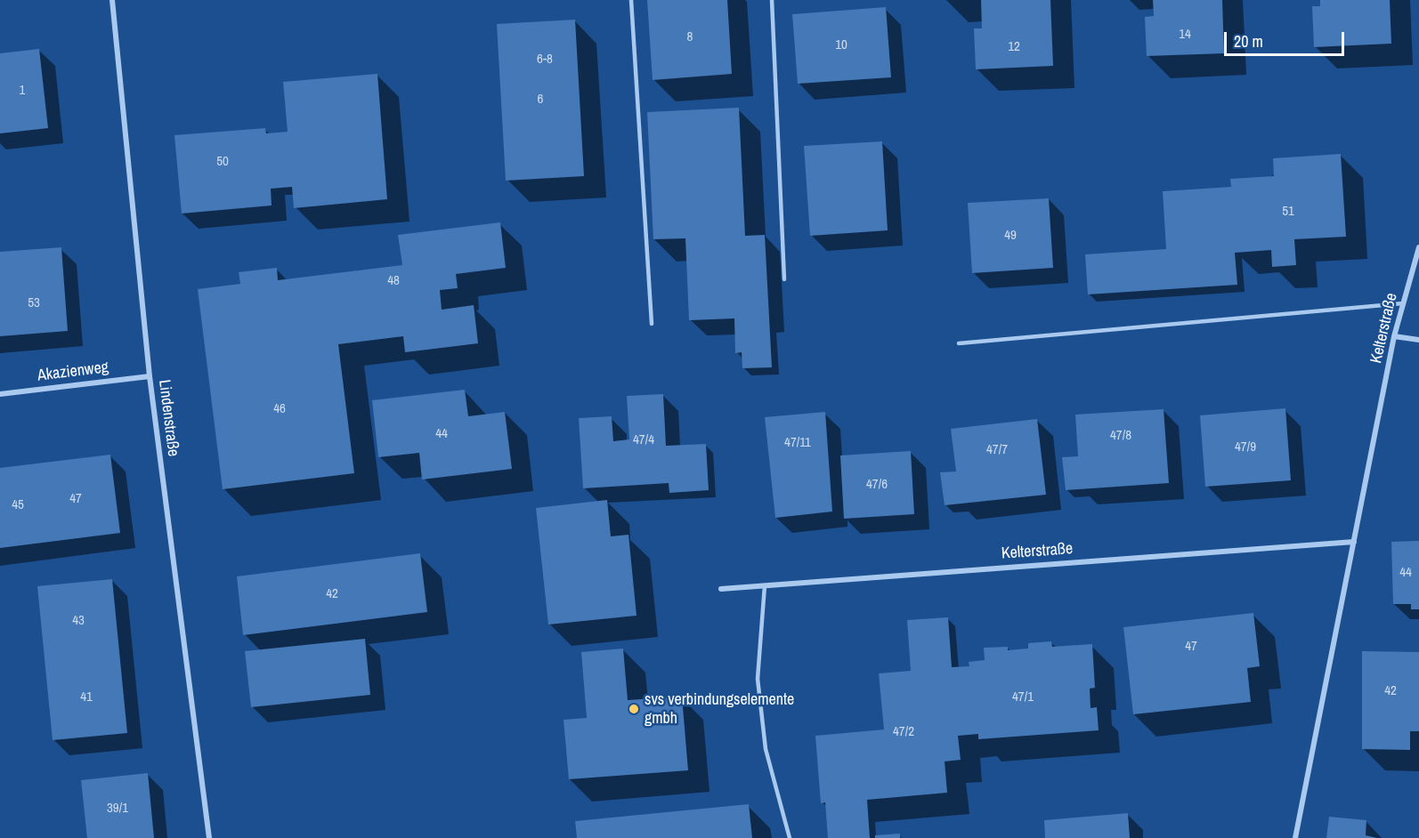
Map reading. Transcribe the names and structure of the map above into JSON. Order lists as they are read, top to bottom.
{
  "streets": {
    "street": ["Kelterstraße", "Akazienweg", "Lindenstraße"]
  },
  "crossings": [
    ["Akazienweg", "Lindenstraße"]
  ],
  "places": ["svs verbindungselemente gmbh"],
  "house_numbers": [
    "14",
    "8",
    "10",
    "12",
    "6-8",
    "1",
    "6",
    "50",
    "51",
    "49",
    "48",
    "53",
    "46",
    "44",
    "47/8",
    "47/4",
    "47/11",
    "47/9",
    "47/7",
    "47/6",
    "47",
    "45",
    "44",
    "42",
    "43",
    "47",
    "42",
    "41",
    "47/1",
    "47/2",
    "39/1"
  ],
  "scale_bar": "20 m"
}
